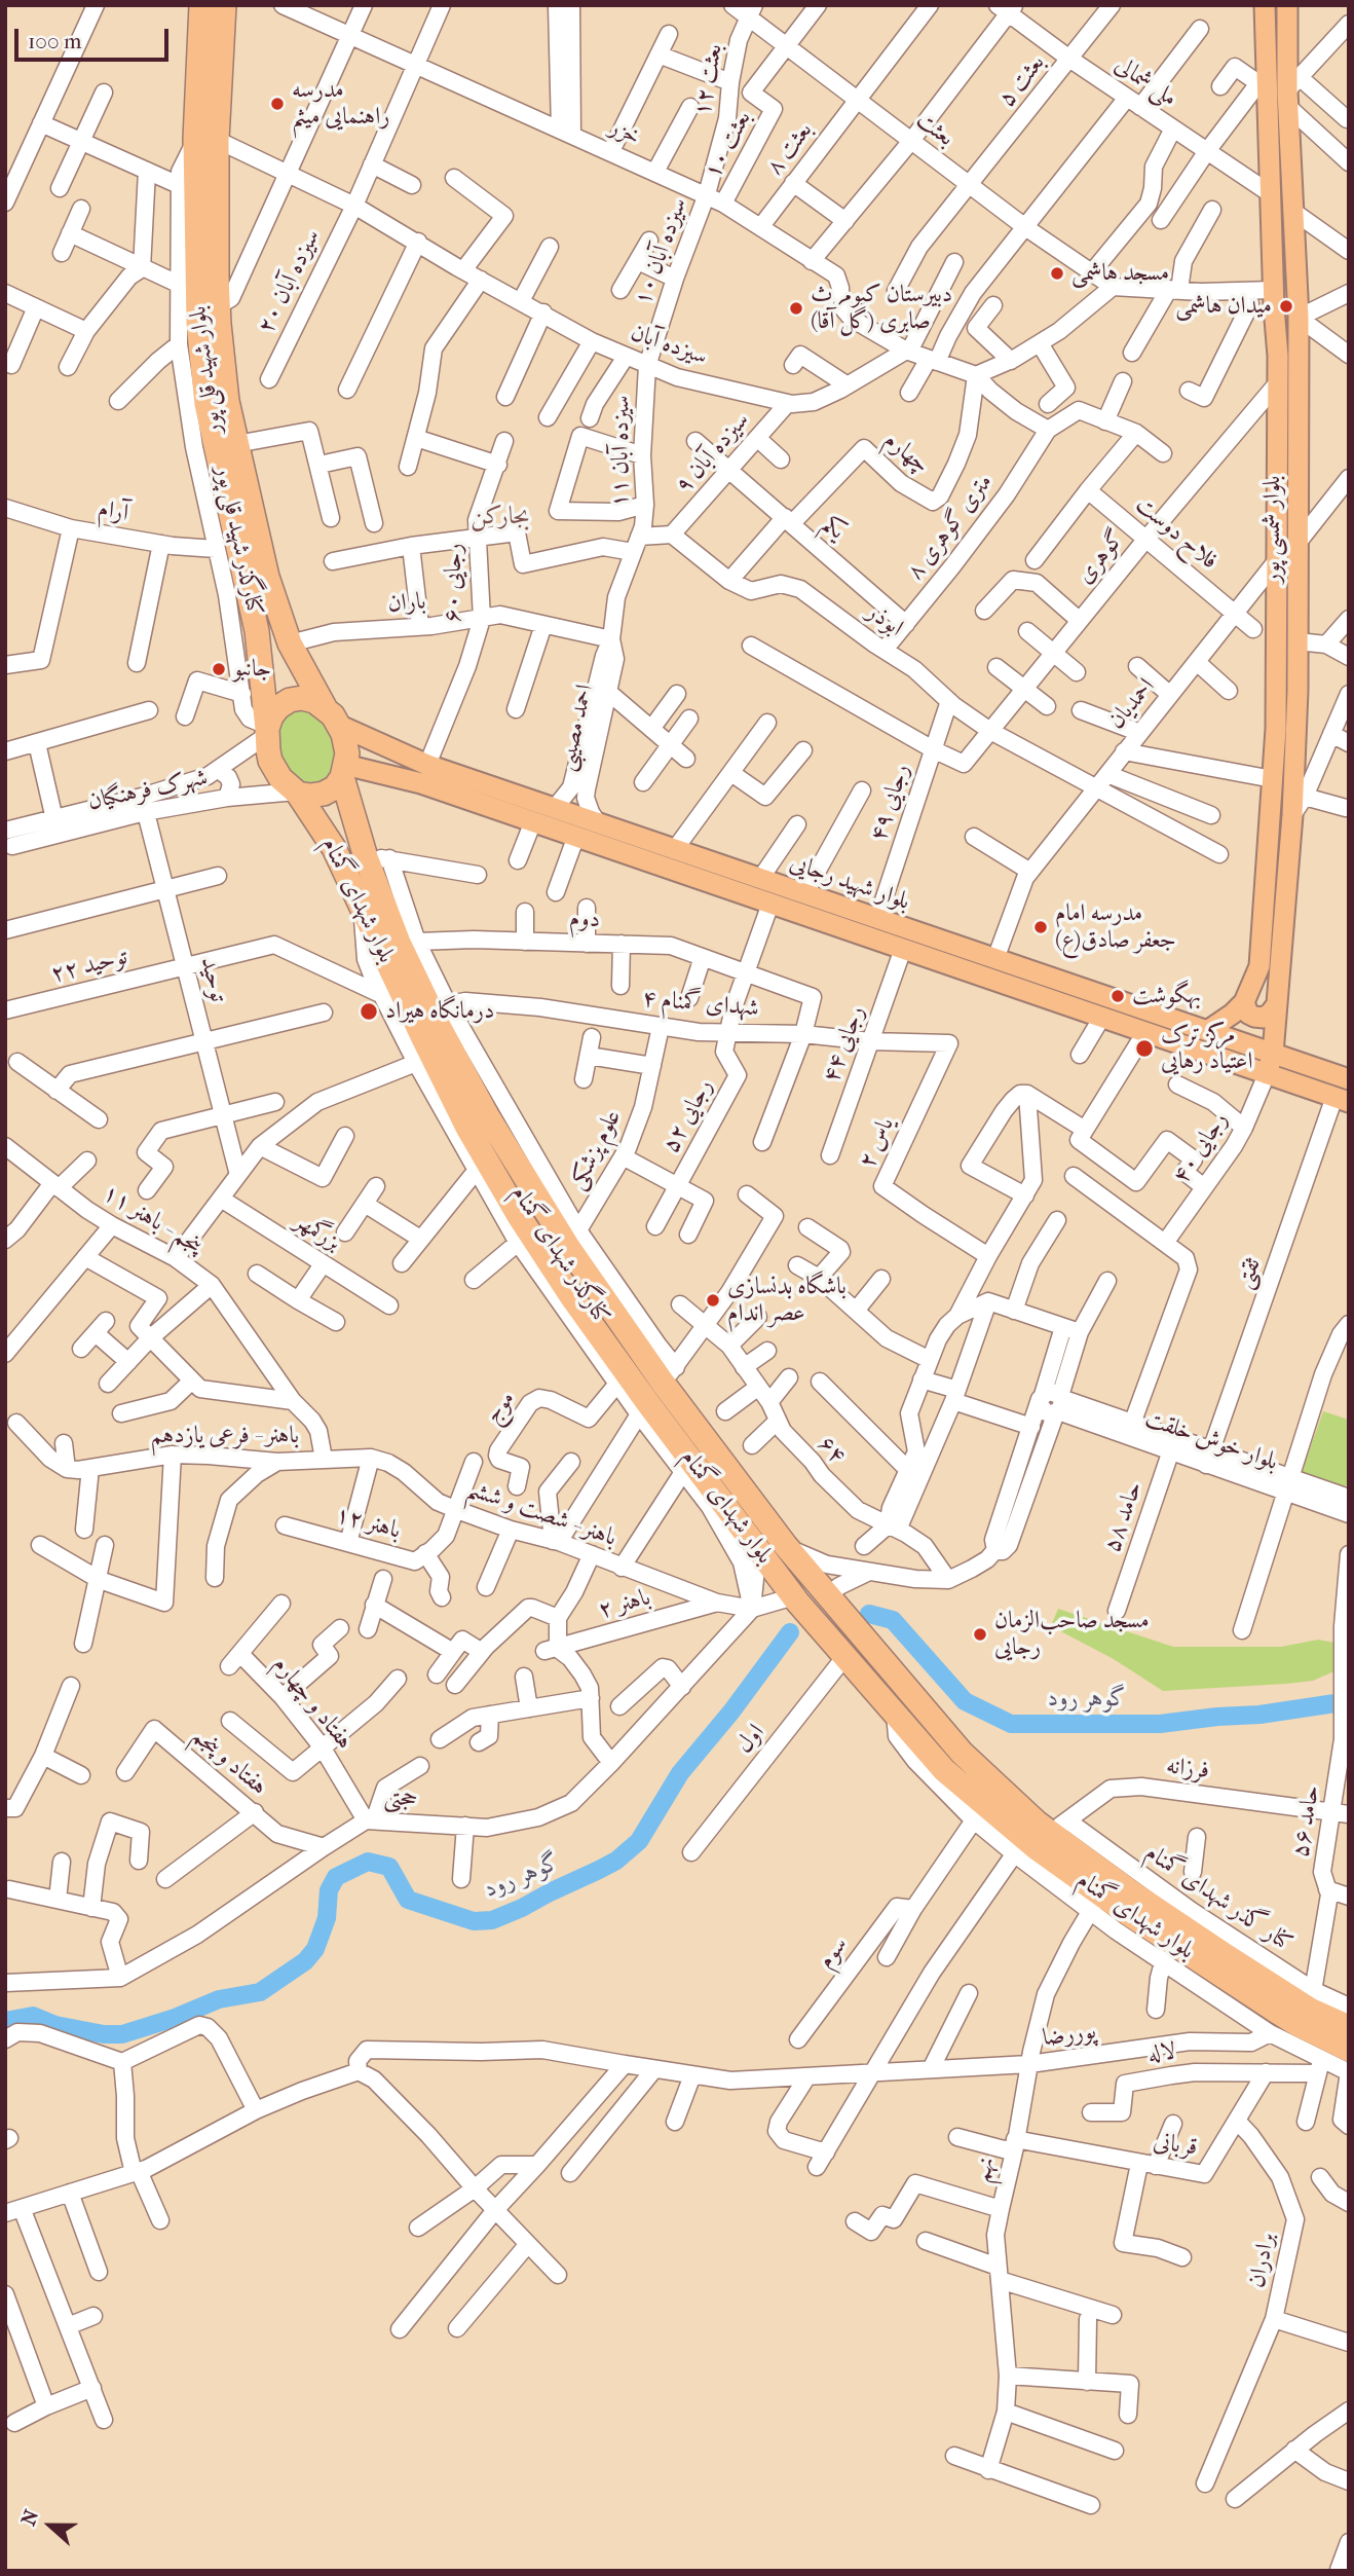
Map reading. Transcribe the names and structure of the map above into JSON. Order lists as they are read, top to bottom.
{
  "streets": {
    "highway": ["بلوار شهید قلی پور", "بلوار شهدای گمنام"],
    "main road": ["بلوار شمسی پور", "بلوار شهید رجایی"],
    "street": [
      "بعثت ۱۲",
      "بعثت ۵",
      "ملی شمالی",
      "بعثت",
      "خزر",
      "بعثت ۱۰",
      "بعثت ۸",
      "سیزده آبان ‍۱۰",
      "سیزده آبان ۲۰",
      "سیزده آبان",
      "سیزده آبان ۱۱",
      "سیزده آبان ۹",
      "چهارم",
      "آرام",
      "۸ متری گوهری",
      "یکم",
      "فلاح دوست",
      "کنارگذر شهید قلی پور",
      "گوهری",
      "رجایی ۶۰",
      "باران",
      "ابوذر",
      "احمدیان",
      "احمد مصیبی",
      "شهرک فرهنگیان",
      "رجایی ۴۹",
      "دوم",
      "توحید ۲۲",
      "توحید",
      "شهدای گمنام ۴",
      "رجایی ۴۴",
      "رجایی ۵۲",
      "یاس ۲",
      "رجایی ۴۰",
      "علوم پزشکی",
      "پنجم - باهنر ۱۱",
      "بزرگمهر",
      "کنارگذر شهدای گمنام",
      "ثقتی",
      "موج",
      "باهنر - فرعی یازدهم",
      "بلوار خوش خلقت",
      "۶۴",
      "باهنر - شصت و ششم",
      "حامد ۵۸",
      "باهنر ۱۲",
      "باهنر ۲",
      "هفتاد و چهارم",
      "اول",
      "هفتاد و پنجم",
      "فرزانه",
      "حجتی",
      "حامد ۵۶",
      "سوم",
      "پوررضا",
      "لاله",
      "قربانی",
      "نهم",
      "برادران"
    ]
  },
  "crossings": [
    ["بعثت ۱۲", "بعثت"],
    ["بعثت ۱۲", "خزر"],
    ["بعثت ۱۲", "سیزده آبان ‍۱۰"],
    ["بعثت ۵", "ملی شمالی"],
    ["بعثت ۵", "بعثت"],
    ["ملی شمالی", "بلوار شمسی پور"],
    ["بعثت", "بعثت ۱۰"],
    ["بعثت", "بعثت ۸"],
    ["خزر", "بعثت ۱۰"],
    ["خزر", "بعثت ۸"],
    ["خزر", "سیزده آبان ‍۱۰"],
    ["خزر", "سیزده آبان ۲۰"],
    ["خزر", "سیزده آبان"],
    ["سیزده آبان ‍۱۰", "سیزده آبان"],
    ["سیزده آبان ‍۱۰", "سیزده آبان ۱۱"],
    ["سیزده آبان ۲۰", "سیزده آبان"],
    ["سیزده آبان", "بلوار شهید قلی پور"],
    ["سیزده آبان", "سیزده آبان ۱۱"],
    ["سیزده آبان", "سیزده آبان ۹"],
    ["بلوار شهید قلی پور", "کنارگذر شهید قلی پور"],
    ["بلوار شهید قلی پور", "باران"],
    ["بلوار شهید قلی پور", "شهرک فرهنگیان"],
    ["بلوار شهید قلی پور", "بلوار شهید رجایی"],
    ["بلوار شهید قلی پور", "بلوار شهدای گمنام"],
    ["سیزده آبان ۱۱", "احمد مصیبی"],
    ["سیزده آبان ۹", "یکم"],
    ["سیزده آبان ۹", "ابوذر"],
    ["چهارم", "یکم"],
    ["آرام", "کنارگذر شهید قلی پور"],
    ["۸ متری گوهری", "یکم"],
    ["۸ متری گوهری", "ابوذر"],
    ["بلوار شمسی پور", "گوهری"],
    ["بلوار شمسی پور", "احمدیان"],
    ["بلوار شمسی پور", "بلوار شهید رجایی"],
    ["بلوار شمسی پور", "رجایی ۴۰"],
    ["فلاح دوست", "گوهری"],
    ["فلاح دوست", "احمدیان"],
    ["کنارگذر شهید قلی پور", "شهرک فرهنگیان"],
    ["کنارگذر شهید قلی پور", "بلوار شهید رجایی"],
    ["کنارگذر شهید قلی پور", "بلوار شهدای گمنام"],
    ["گوهری", "ابوذر"],
    ["گوهری", "رجایی ۴۹"],
    ["رجایی ۶۰", "باران"],
    ["رجایی ۶۰", "بلوار شهید رجایی"],
    ["باران", "احمد مصیبی"],
    ["ابوذر", "احمدیان"],
    ["ابوذر", "رجایی ۴۹"],
    ["احمدیان", "بلوار شهید رجایی"],
    ["احمد مصیبی", "بلوار شهید رجایی"],
    ["شهرک فرهنگیان", "بلوار شهید رجایی"],
    ["شهرک فرهنگیان", "بلوار شهدای گمنام"],
    ["شهرک فرهنگیان", "توحید"],
    ["رجایی ۴۹", "بلوار شهید رجایی"],
    ["بلوار شهید رجایی", "بلوار شهدای گمنام"],
    ["بلوار شهید رجایی", "رجایی ۴۴"],
    ["بلوار شهید رجایی", "رجایی ۵۲"],
    ["بلوار شهید رجایی", "رجایی ۴۰"],
    ["بلوار شهید رجایی", "ثقتی"],
    ["بلوار شهدای گمنام", "علوم پزشکی"],
    ["بلوار شهدای گمنام", "کنارگذر شهدای گمنام"],
    ["بلوار شهدای گمنام", "اول"],
    ["بلوار شهدای گمنام", "فرزانه"],
    ["بلوار شهدای گمنام", "حامد ۵۶"],
    ["بلوار شهدای گمنام", "سوم"],
    ["بلوار شهدای گمنام", "نهم"],
    ["دوم", "رجایی ۵۲"],
    ["دوم", "کنارگذر شهدای گمنام"],
    ["توحید ۲۲", "توحید"],
    ["توحید ۲۲", "کنارگذر شهدای گمنام"],
    ["شهدای گمنام ۴", "رجایی ۴۴"],
    ["شهدای گمنام ۴", "رجایی ۵۲"],
    ["شهدای گمنام ۴", "یاس ۲"],
    ["شهدای گمنام ۴", "علوم پزشکی"],
    ["شهدای گمنام ۴", "کنارگذر شهدای گمنام"],
    ["علوم پزشکی", "کنارگذر شهدای گمنام"],
    ["پنجم - باهنر ۱۱", "باهنر - فرعی یازدهم"],
    ["پنجم - باهنر ۱۱", "باهنر - شصت و ششم"],
    ["کنارگذر شهدای گمنام", "موج"],
    ["کنارگذر شهدای گمنام", "باهنر - شصت و ششم"],
    ["کنارگذر شهدای گمنام", "حجتی"],
    ["ثقتی", "بلوار خوش خلقت"],
    ["باهنر - فرعی یازدهم", "باهنر - شصت و ششم"],
    ["بلوار خوش خلقت", "حامد ۵۸"],
    ["باهنر - شصت و ششم", "باهنر ۱۲"],
    ["باهنر - شصت و ششم", "باهنر ۲"],
    ["باهنر - شصت و ششم", "حجتی"],
    ["هفتاد و چهارم", "حجتی"],
    ["هفتاد و پنجم", "حجتی"],
    ["فرزانه", "حامد ۵۶"],
    ["پوررضا", "نهم"],
    ["لاله", "قربانی"],
    ["قربانی", "نهم"],
    ["قربانی", "برادران"]
  ],
  "districts": ["بجارکن"],
  "water": ["گوهر رود"],
  "places": [
    "مدرسه راهنمایی میثم",
    "مسجد هاشمی",
    "میدان هاشمی",
    "دبیرستان کیومرث صابری (گل آقا)",
    "جانبو",
    "مدرسه امام جعفر صادق(ع)",
    "بهگوشت",
    "درمانگاه هیراد",
    "مرکز ترک اعتیاد رهایی",
    "باشگاه بدنسازی عصر اندام",
    "مسجد صاحب‌الزمان رجایی"
  ],
  "scale_bar": "100 m",
  "north": "left"
}
